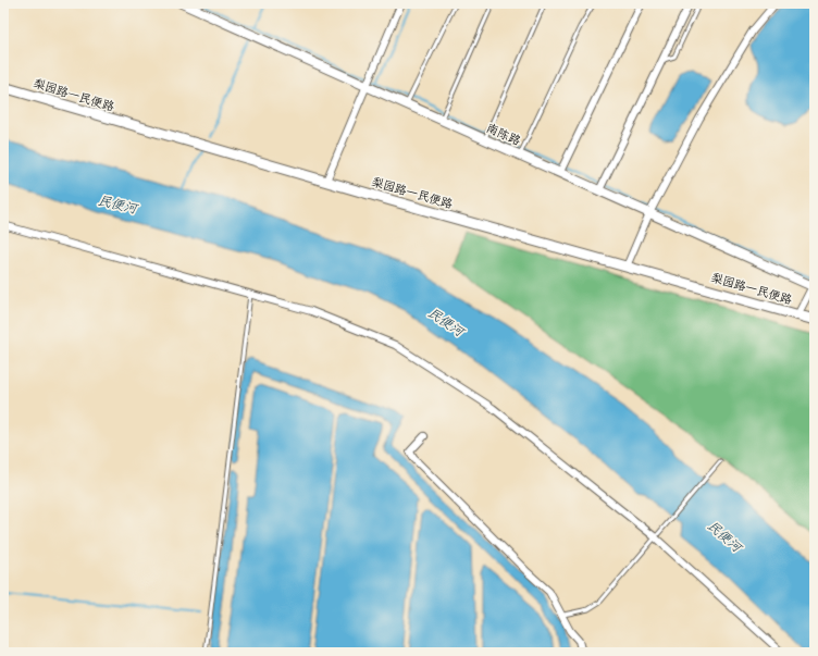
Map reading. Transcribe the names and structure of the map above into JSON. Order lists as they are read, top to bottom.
{
  "streets": {
    "main road": ["梨园路一民便路"],
    "street": ["南陈路"]
  },
  "water": ["民便河"]
}
